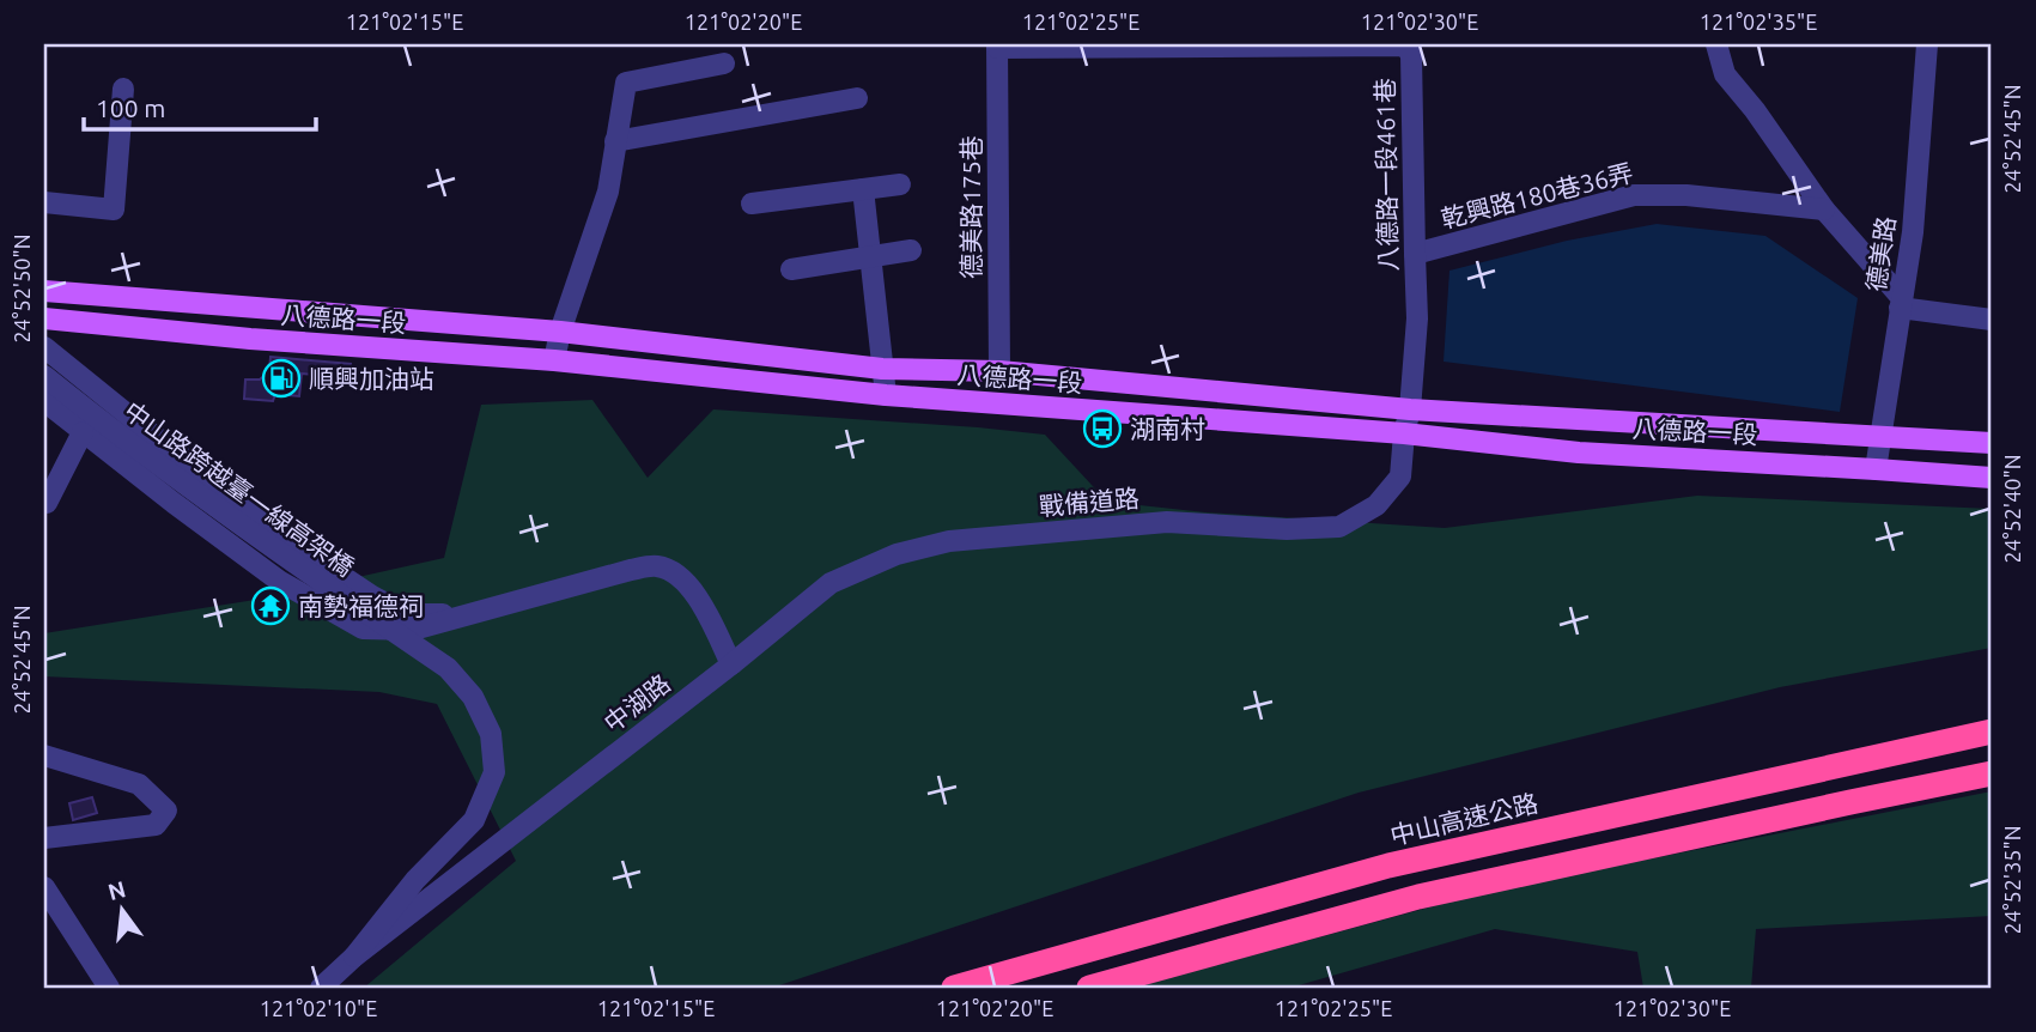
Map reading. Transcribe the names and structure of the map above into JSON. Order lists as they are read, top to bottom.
{
  "streets": {
    "highway": ["中山高速公路"],
    "main road": ["八德路一段"],
    "street": [
      "八德路一段461巷",
      "乾興路180巷36弄",
      "德美路175巷",
      "德美路",
      "中山路跨越臺一線高架橋",
      "戰備道路",
      "中湖路"
    ]
  },
  "crossings": [
    ["八德路一段461巷", "乾興路180巷36弄"],
    ["八德路一段461巷", "德美路175巷"],
    ["八德路一段461巷", "八德路一段"],
    ["八德路一段461巷", "戰備道路"],
    ["德美路175巷", "八德路一段"],
    ["德美路", "八德路一段"],
    ["八德路一段", "戰備道路"],
    ["中山路跨越臺一線高架橋", "中湖路"],
    ["戰備道路", "中湖路"]
  ],
  "places": {
    "fuel station": ["順興加油站"],
    "bus stop": ["湖南村"],
    "temple": ["南勢福德祠"]
  },
  "scale_bar": "100 m",
  "north": "top",
  "coordinates": [
    "121°02'15\"E",
    "121°02'20\"E",
    "121°02'25\"E",
    "121°02'30\"E",
    "121°02'35\"E",
    "24°52'45\"N",
    "24°52'50\"N",
    "24°52'40\"N",
    "24°52'35\"N",
    "121°02'10\"E"
  ]
}
